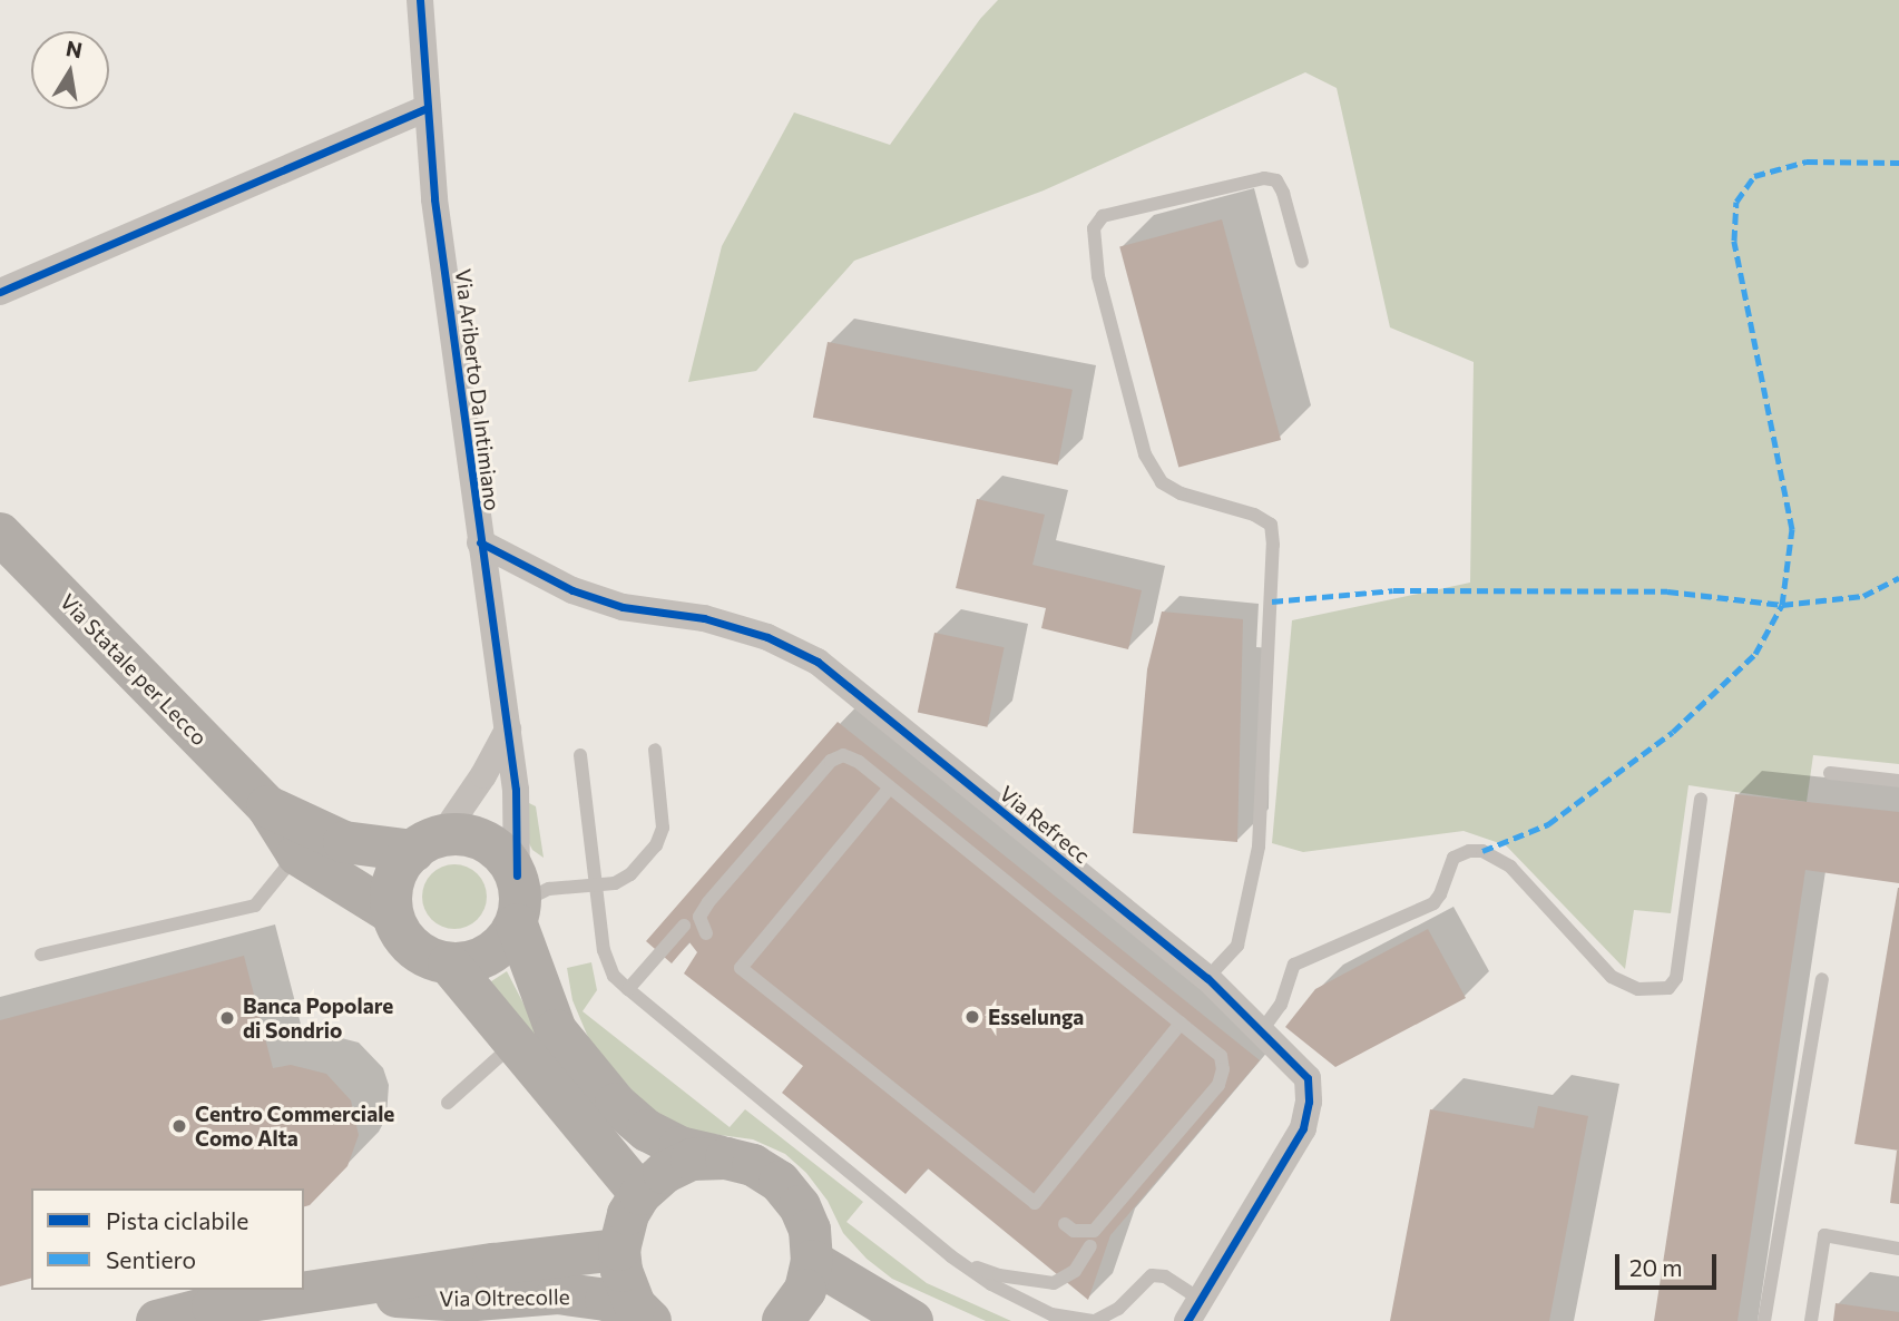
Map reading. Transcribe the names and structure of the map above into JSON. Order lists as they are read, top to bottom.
{
  "streets": {
    "main road": ["Via Statale per Lecco", "Via Oltrecolle"],
    "street": ["Via Ariberto Da Intimiano", "Via Refrecc"]
  },
  "crossings": [
    ["Via Ariberto Da Intimiano", "Via Statale per Lecco"],
    ["Via Ariberto Da Intimiano", "Via Refrecc"]
  ],
  "places": ["Esselunga", "Banca Popolare di Sondrio", "Centro Commerciale Como Alta"],
  "legend": ["Pista ciclabile", "Sentiero"],
  "scale_bar": "20 m",
  "north": "top"
}
